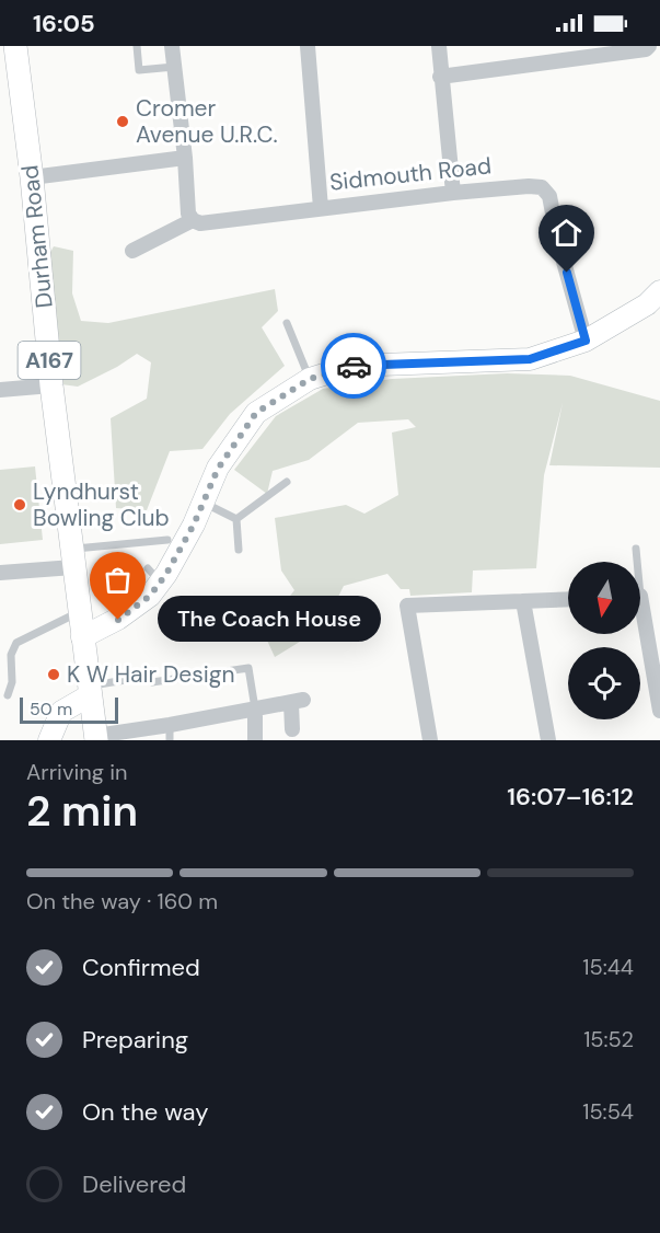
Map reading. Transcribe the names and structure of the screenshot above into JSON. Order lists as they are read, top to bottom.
{
  "streets": {
    "main road": ["Durham Road", "A167"],
    "street": ["Sidmouth Road"]
  },
  "places": [
    "Cromer Avenue U.R.C.",
    "Lyndhurst Bowling Club",
    "The Coach House",
    "K W Hair Design"
  ],
  "scale_bar": "50 m",
  "north": "bottom",
  "page": {
    "status": "16:05",
    "bubble": "The Coach House",
    "scale": "50 m",
    "heading": ["2 min", "Arriving in", "16:07–16:12"],
    "bar": "On the way · 160 m",
    "list": [
      ["Confirmed", "15:44"],
      ["Preparing", "15:52"],
      ["On the way", "15:54"],
      "Delivered"
    ]
  }
}
